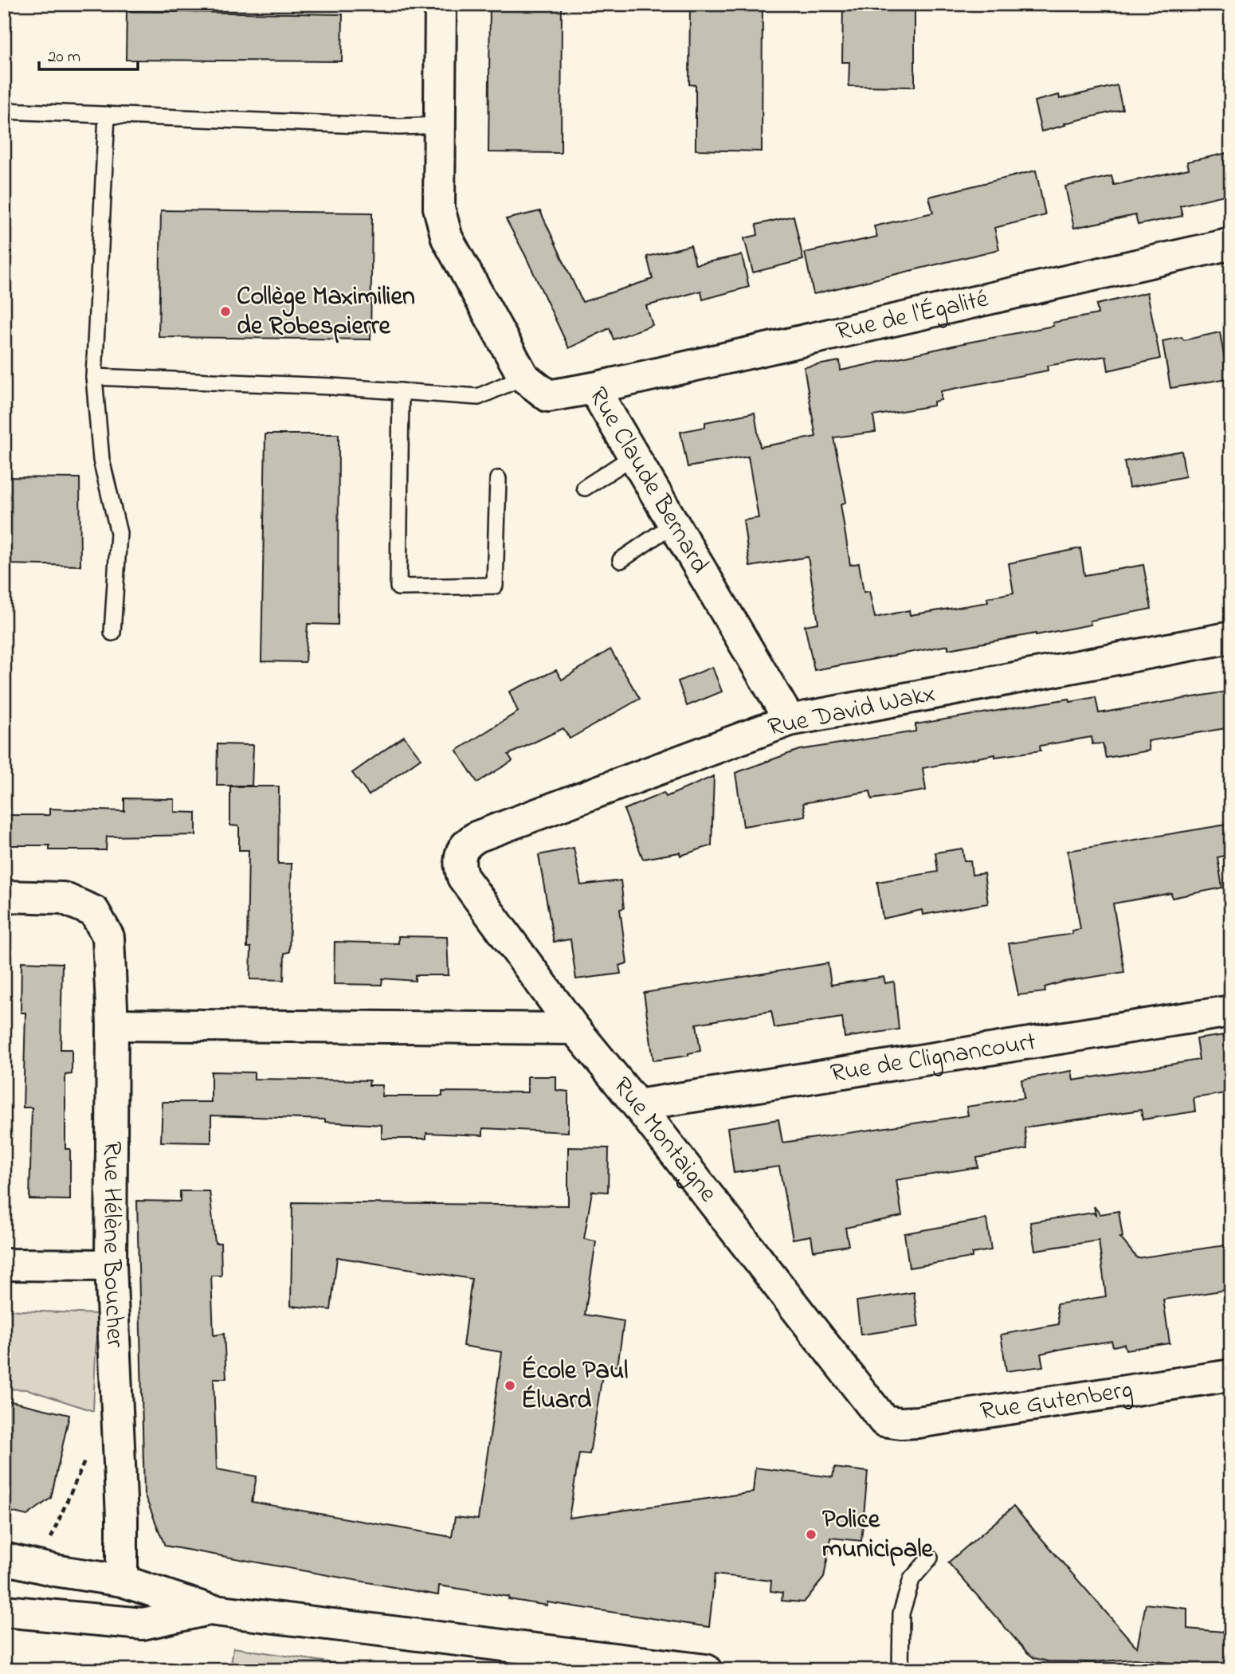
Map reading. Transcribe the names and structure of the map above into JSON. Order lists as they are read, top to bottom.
{
  "streets": {
    "street": [
      "Rue de l'Égalité",
      "Rue Claude Bernard",
      "Rue David Wakx",
      "Rue de Clignancourt",
      "Rue Montaigne",
      "Rue Hélène Boucher",
      "Rue Gutenberg"
    ]
  },
  "crossings": [
    ["Rue de l'Égalité", "Rue Claude Bernard"],
    ["Rue Claude Bernard", "Rue David Wakx"],
    ["Rue David Wakx", "Rue Montaigne"],
    ["Rue de Clignancourt", "Rue Montaigne"],
    ["Rue Montaigne", "Rue Gutenberg"]
  ],
  "places": ["Collège Maximilien de Robespierre", "École Paul Éluard", "Police municipale"],
  "scale_bar": "20 m"
}
